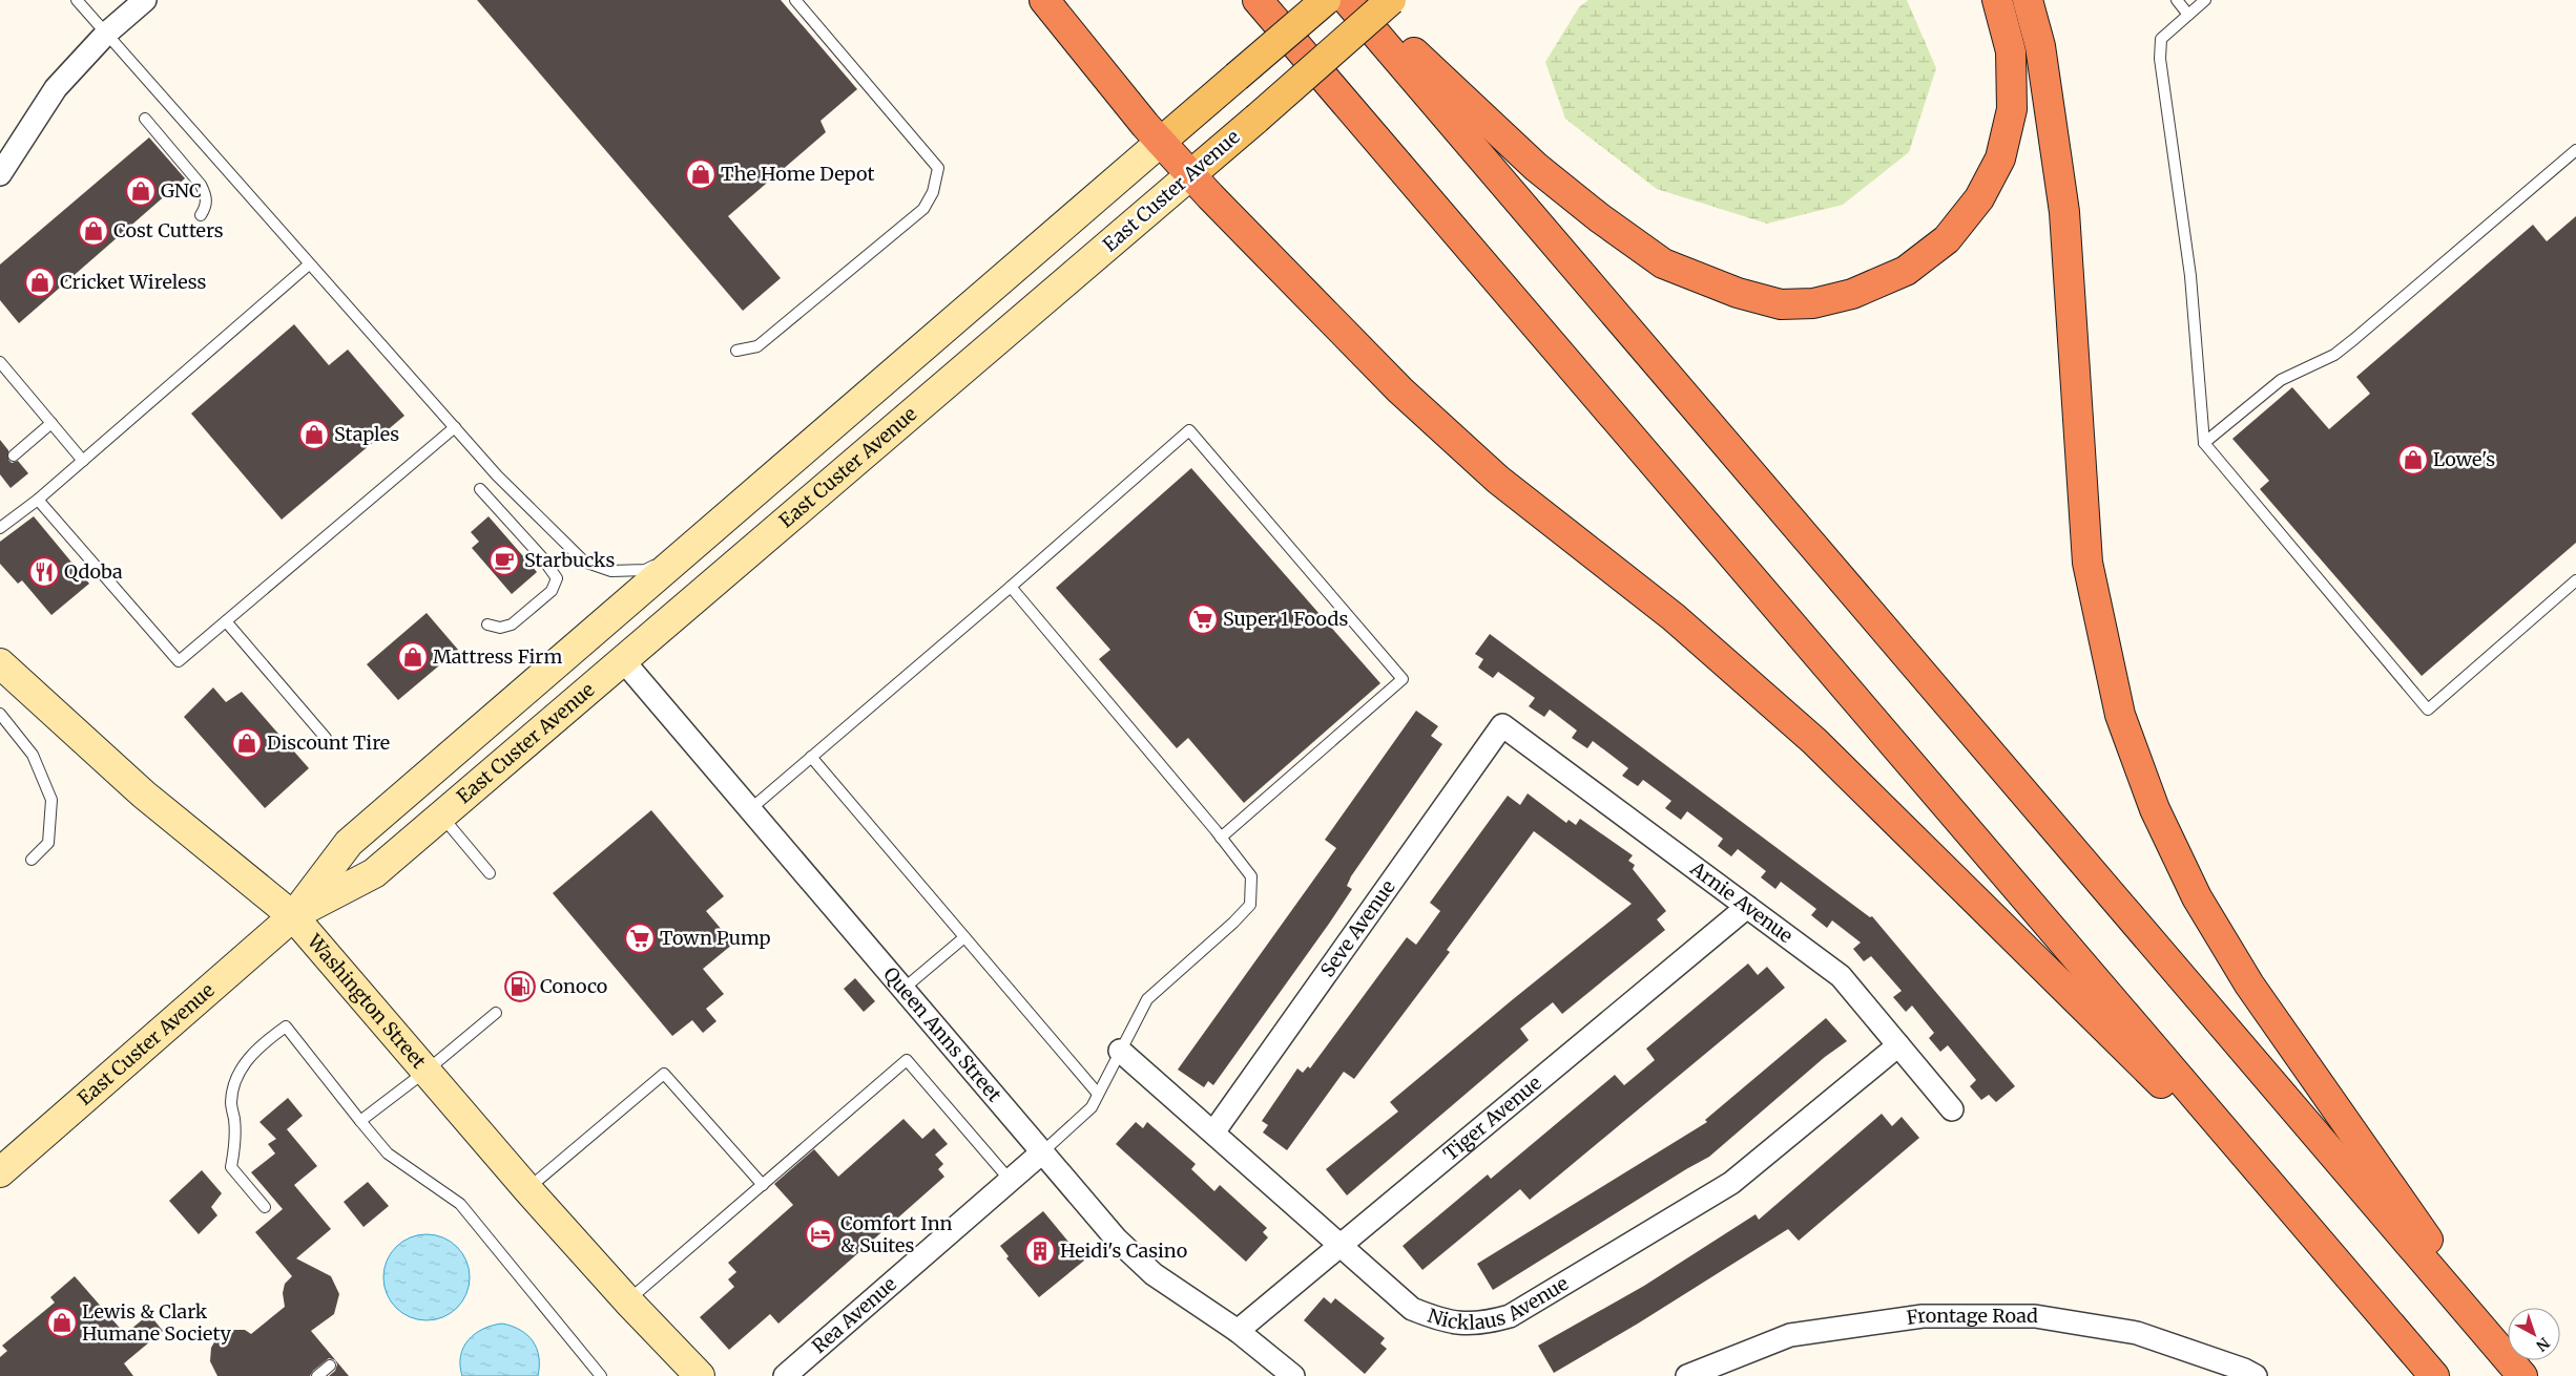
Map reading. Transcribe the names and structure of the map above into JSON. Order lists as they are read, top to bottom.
{
  "streets": {
    "main road": ["East Custer Avenue", "Washington Street"],
    "street": [
      "Arnie Avenue",
      "Seve Avenue",
      "Queen Anns Street",
      "Tiger Avenue",
      "Nicklaus Avenue",
      "Rea Avenue",
      "Frontage Road"
    ]
  },
  "crossings": [
    ["East Custer Avenue", "Washington Street"],
    ["East Custer Avenue", "Queen Anns Street"],
    ["Arnie Avenue", "Seve Avenue"],
    ["Arnie Avenue", "Tiger Avenue"],
    ["Arnie Avenue", "Nicklaus Avenue"],
    ["Seve Avenue", "Nicklaus Avenue"],
    ["Queen Anns Street", "Tiger Avenue"],
    ["Queen Anns Street", "Rea Avenue"],
    ["Tiger Avenue", "Nicklaus Avenue"]
  ],
  "places": {
    "shop": [
      "The Home Depot",
      "GNC",
      "Cost Cutters",
      "Cricket Wireless",
      "Staples",
      "Lowe's",
      "Mattress Firm",
      "Discount Tire",
      "Lewis & Clark Humane Society"
    ],
    "cafe": ["Starbucks"],
    "restaurant": ["Qdoba"],
    "supermarket": ["Super 1 Foods", "Town Pump"],
    "fuel station": ["Conoco"],
    "hotel": ["Comfort Inn & Suites"],
    "building": ["Heidi's Casino"]
  },
  "north": "bottom right"
}
